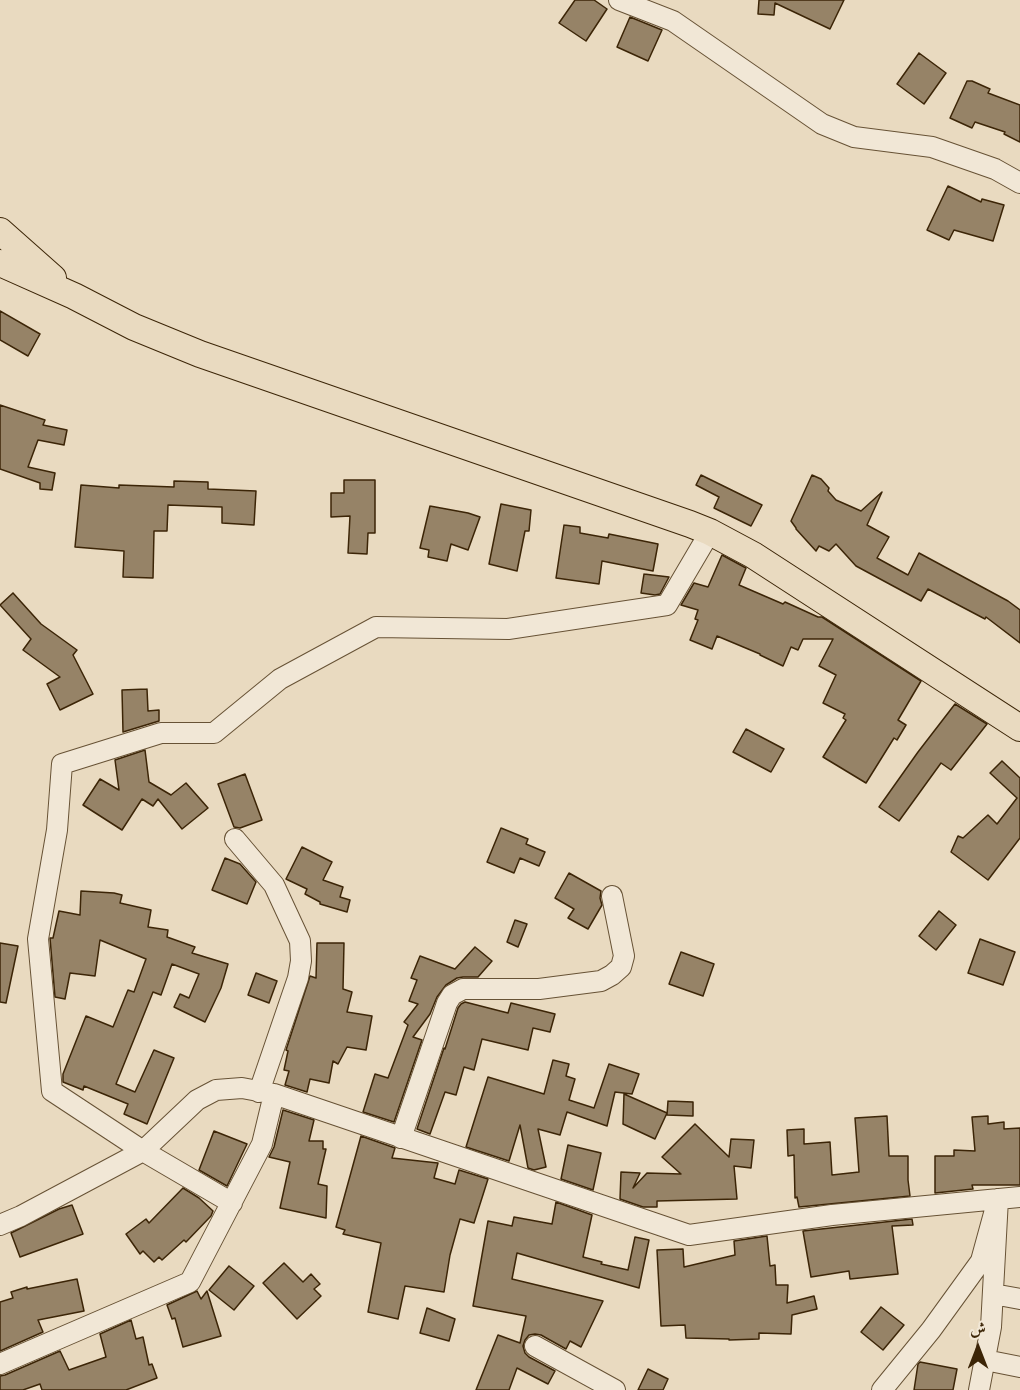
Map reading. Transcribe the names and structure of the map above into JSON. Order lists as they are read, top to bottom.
{
  "north": "top"
}
